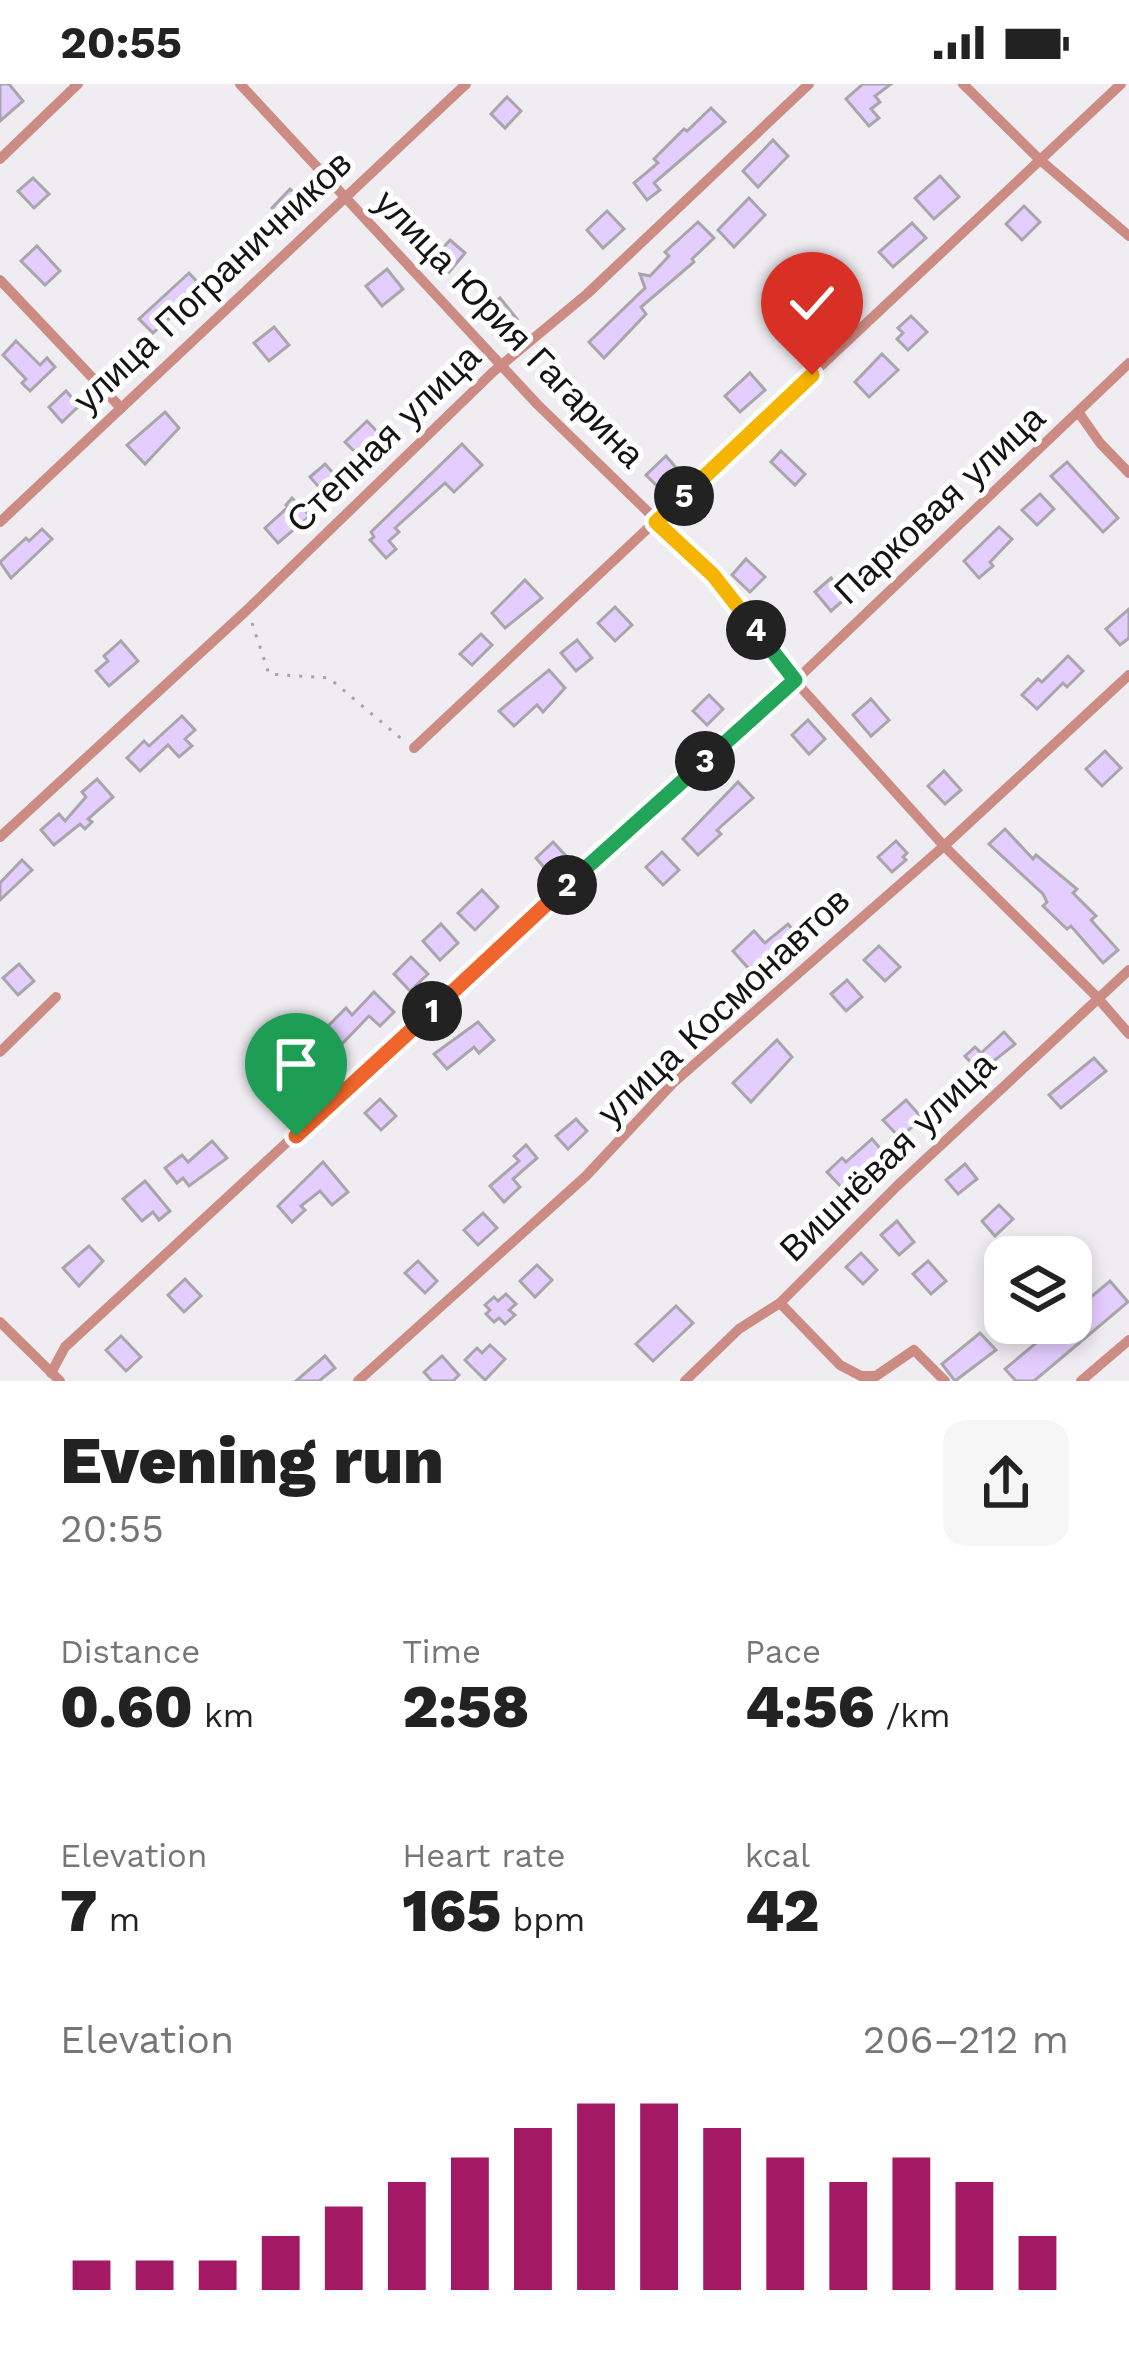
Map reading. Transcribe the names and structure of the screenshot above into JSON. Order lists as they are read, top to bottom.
{
  "streets": {
    "street": [
      "улица Пограничников",
      "улица Юрия Гагарина",
      "Степная улица",
      "Парковая улица",
      "улица Космонавтов",
      "Вишнёвая улица"
    ]
  },
  "crossings": [
    ["улица Пограничников", "улица Юрия Гагарина"],
    ["улица Юрия Гагарина", "Степная улица"],
    ["улица Юрия Гагарина", "Парковая улица"],
    ["улица Юрия Гагарина", "улица Космонавтов"],
    ["улица Юрия Гагарина", "Вишнёвая улица"]
  ],
  "page": {
    "status": "20:55",
    "pins": [
      "5",
      "4",
      "3",
      "2",
      "1"
    ],
    "heading": ["Evening run", "20:55"],
    "stats": [
      ["Distance", "0.60 km"],
      ["Time", "2:58"],
      ["Pace", "4:56 /km"],
      ["Elevation", "7 m"],
      ["Heart rate", "165 bpm"],
      ["kcal", "42"]
    ],
    "chart": ["Elevation", "206–212 m"]
  }
}
